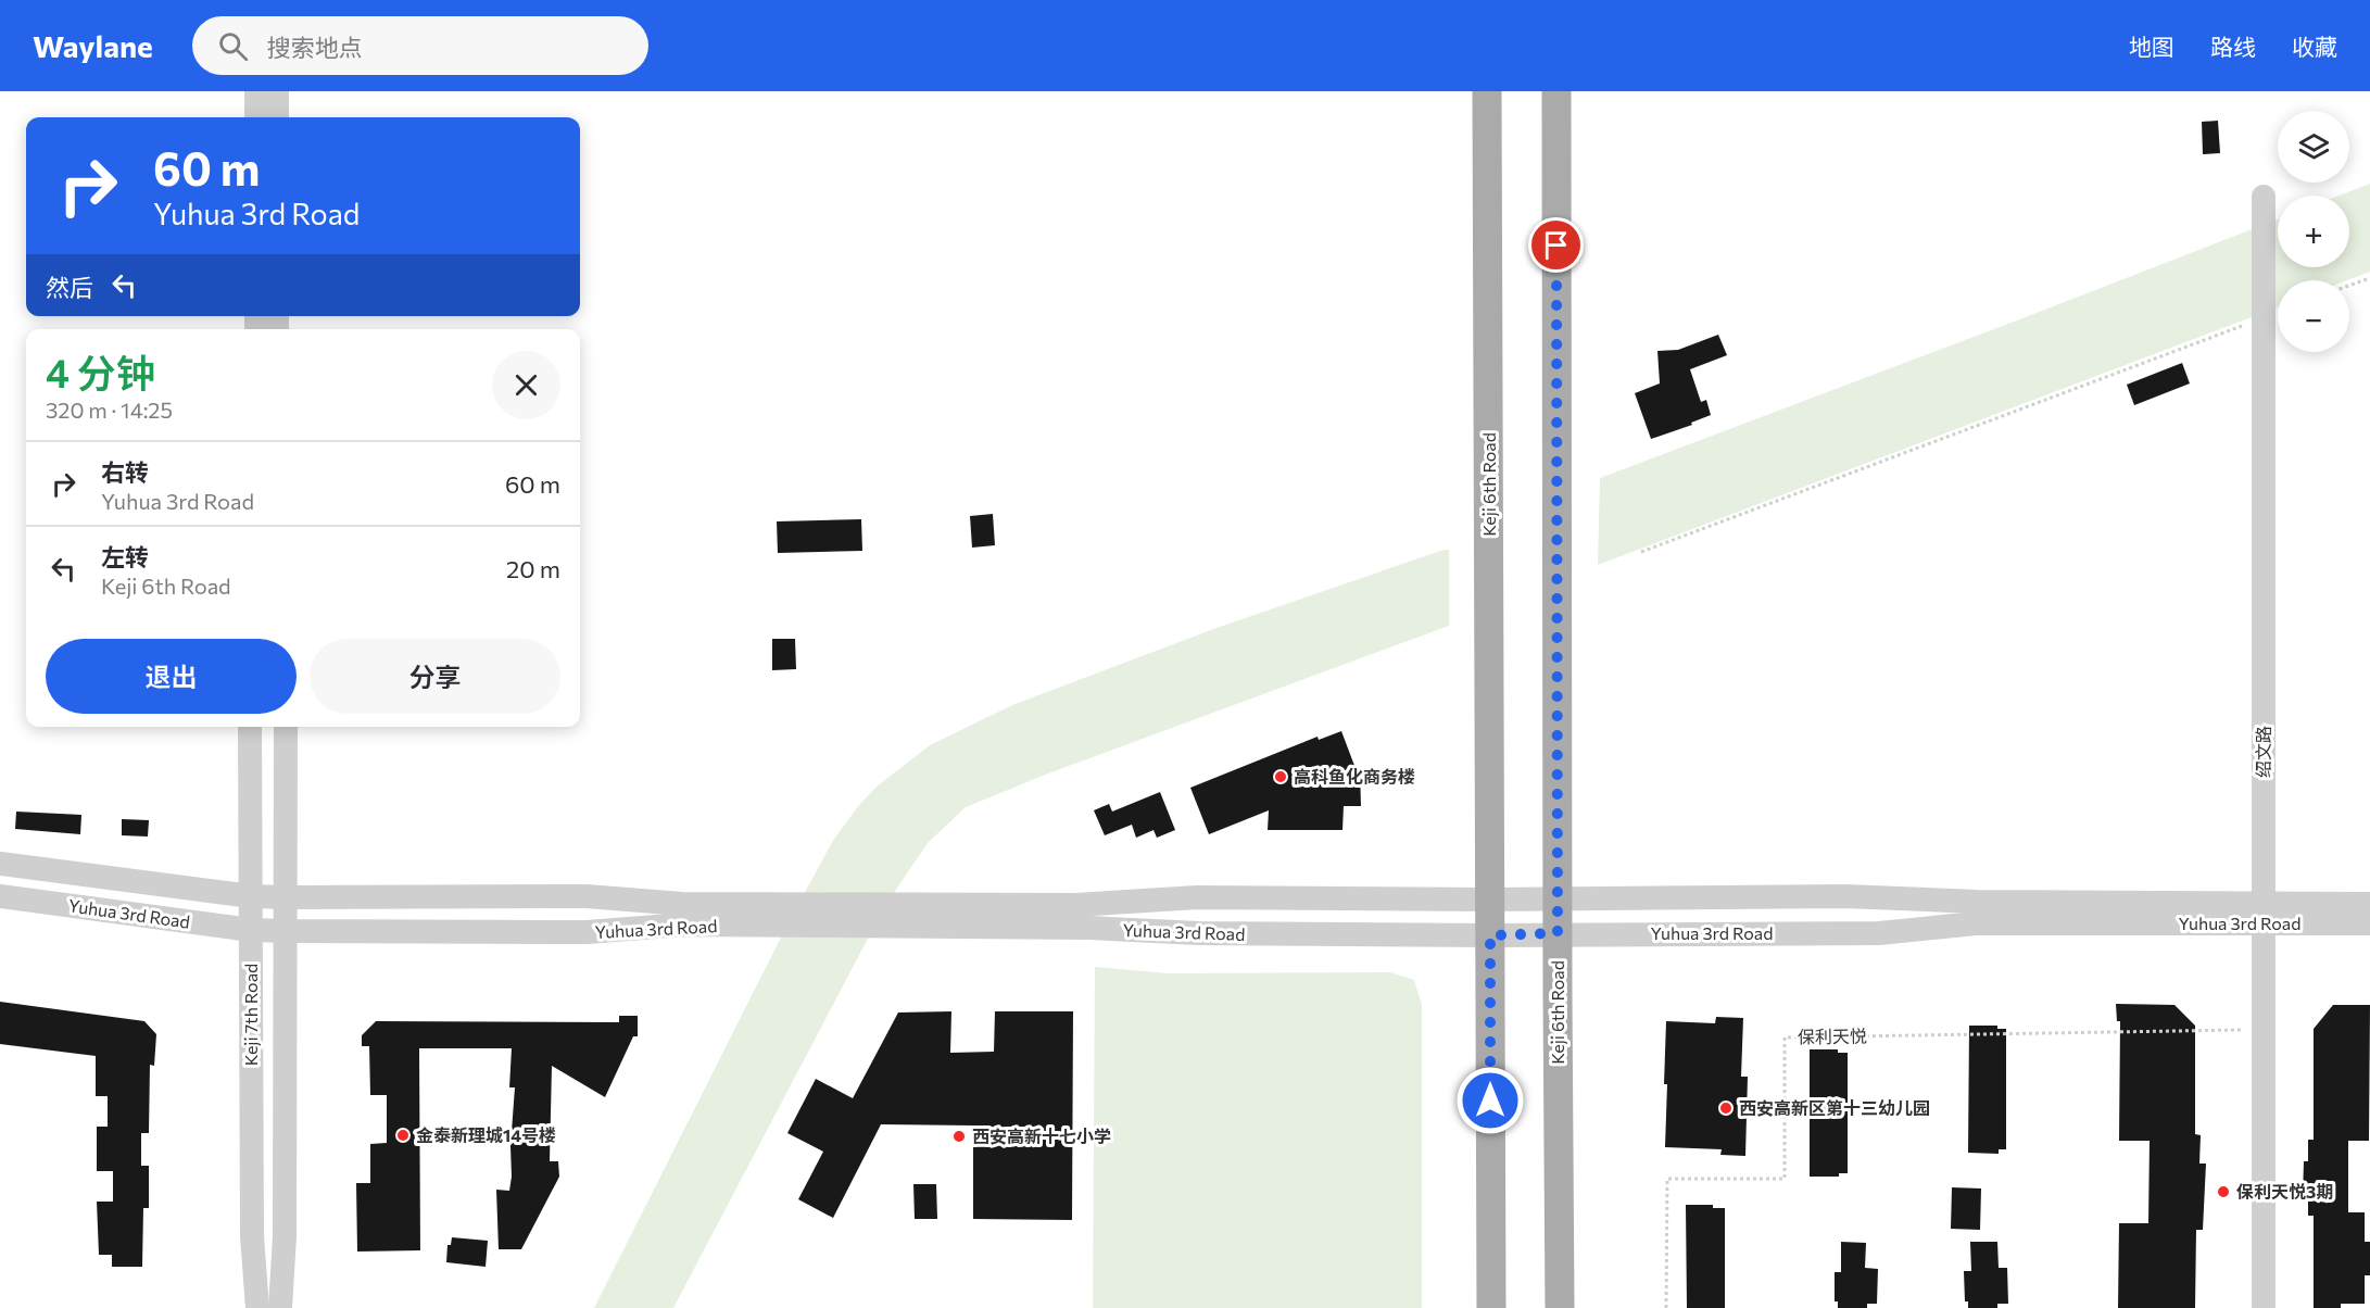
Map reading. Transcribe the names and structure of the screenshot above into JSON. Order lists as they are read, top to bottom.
{
  "streets": {
    "main road": ["Keji 6th Road"],
    "street": ["绍文路", "Yuhua 3rd Road", "Keji 7th Road"],
    "path": ["保利天悦"]
  },
  "crossings": [
    ["Keji 6th Road", "Yuhua 3rd Road"],
    ["绍文路", "Yuhua 3rd Road"],
    ["Yuhua 3rd Road", "Keji 7th Road"]
  ],
  "places": [
    "高科鱼化商务楼",
    "西安高新区第十三幼儿园",
    "金泰新理城14号楼",
    "西安高新十七小学",
    "保利天悦3期"
  ],
  "page": {
    "header": "Waylane",
    "search": "搜索地点",
    "nav": ["地图", "路线", "收藏"],
    "map_buttons": ["+", "−"],
    "turn": ["60 m", "Yuhua 3rd Road"],
    "then": "然后",
    "heading": ["4 分钟", "320 m · 14:25"],
    "list": [
      {
        "name": "右转",
        "note": "Yuhua 3rd Road",
        "value": "60 m"
      },
      {
        "name": "左转",
        "note": "Keji 6th Road",
        "value": "20 m"
      }
    ],
    "buttons": ["退出", "分享"]
  }
}
